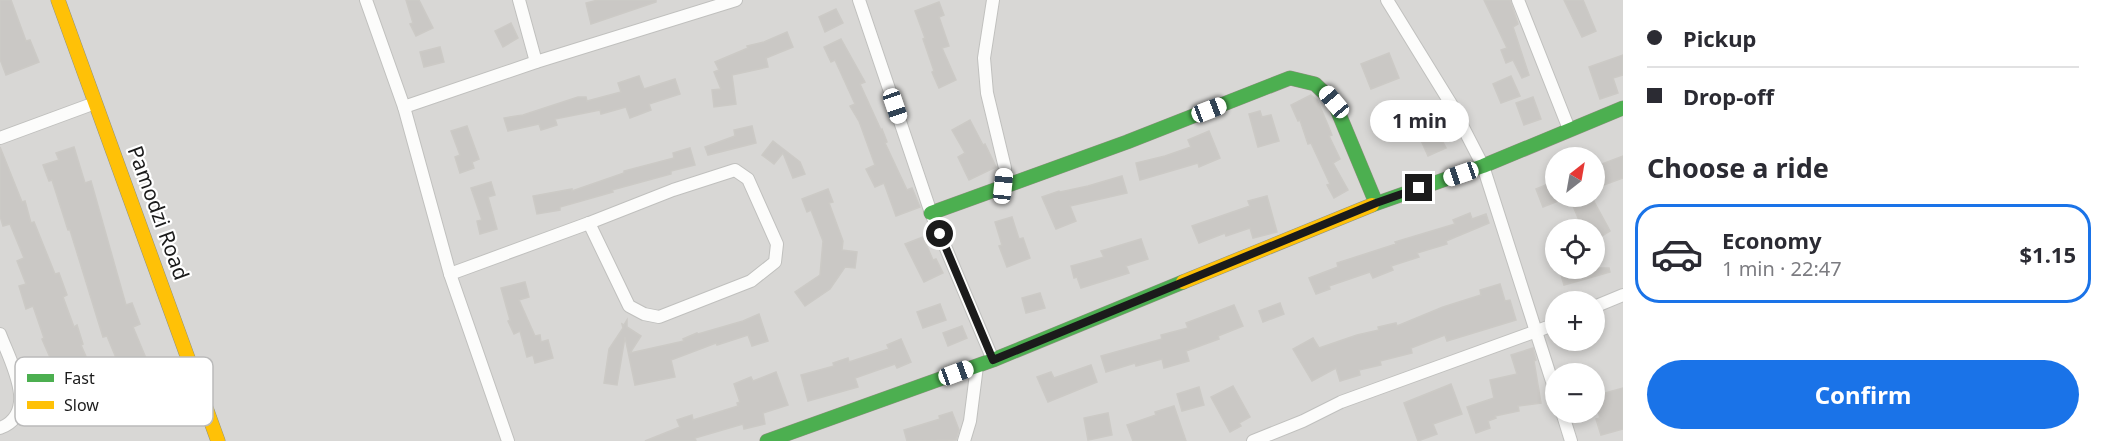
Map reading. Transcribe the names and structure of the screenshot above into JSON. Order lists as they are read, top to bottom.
{
  "streets": {
    "street": ["Pamodzi Road"]
  },
  "legend": ["Fast", "Slow"],
  "north": "top right",
  "page": {
    "banner": ["Pickup", "Drop-off"],
    "bubble": "1 min",
    "heading": "Choose a ride",
    "map_buttons": ["+", "−"],
    "list": [
      {
        "name": "Economy",
        "note": "1 min · 22:47",
        "value": "$1.15"
      }
    ],
    "buttons": "Confirm"
  }
}
